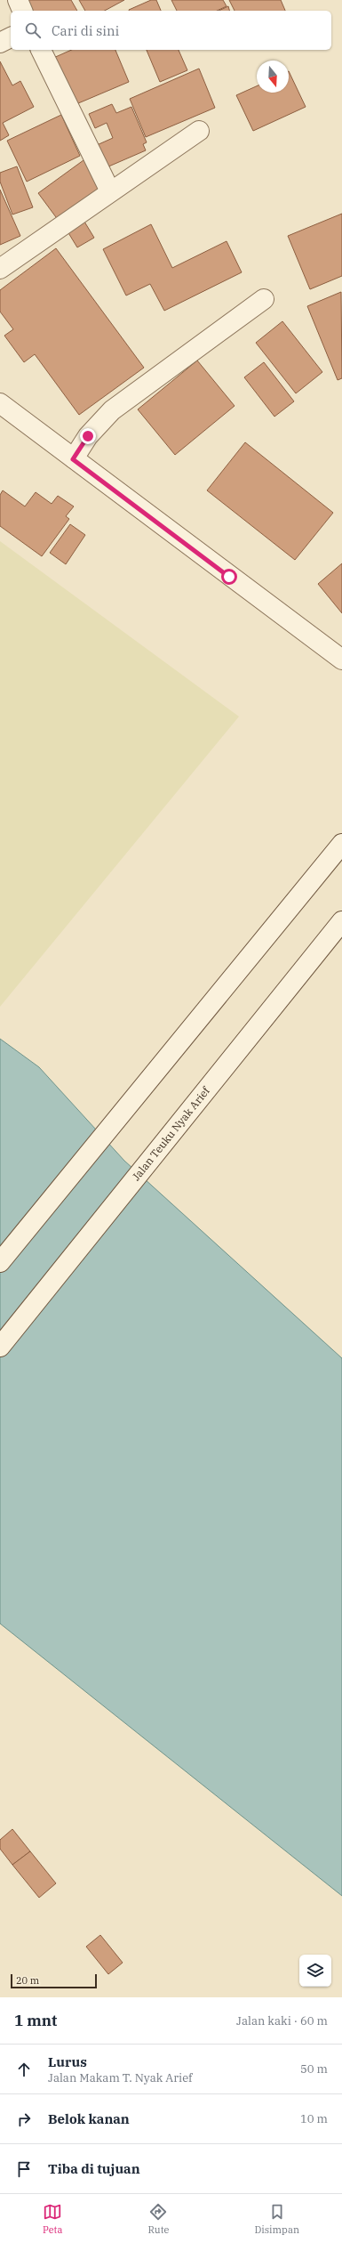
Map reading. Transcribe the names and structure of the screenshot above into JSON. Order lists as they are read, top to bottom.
{
  "streets": {
    "street": ["Jalan Teuku Nyak Arief"]
  },
  "scale_bar": "20 m",
  "north": "bottom",
  "page": {
    "search": "Cari di sini",
    "scale": "20 m",
    "heading": ["1 mnt", "Jalan kaki · 60 m"],
    "list": [
      ["Lurus", "Jalan Makam T. Nyak Arief", "50 m"],
      ["Belok kanan", "10 m"],
      "Tiba di tujuan"
    ],
    "nav": ["Peta", "Rute", "Disimpan"]
  }
}
